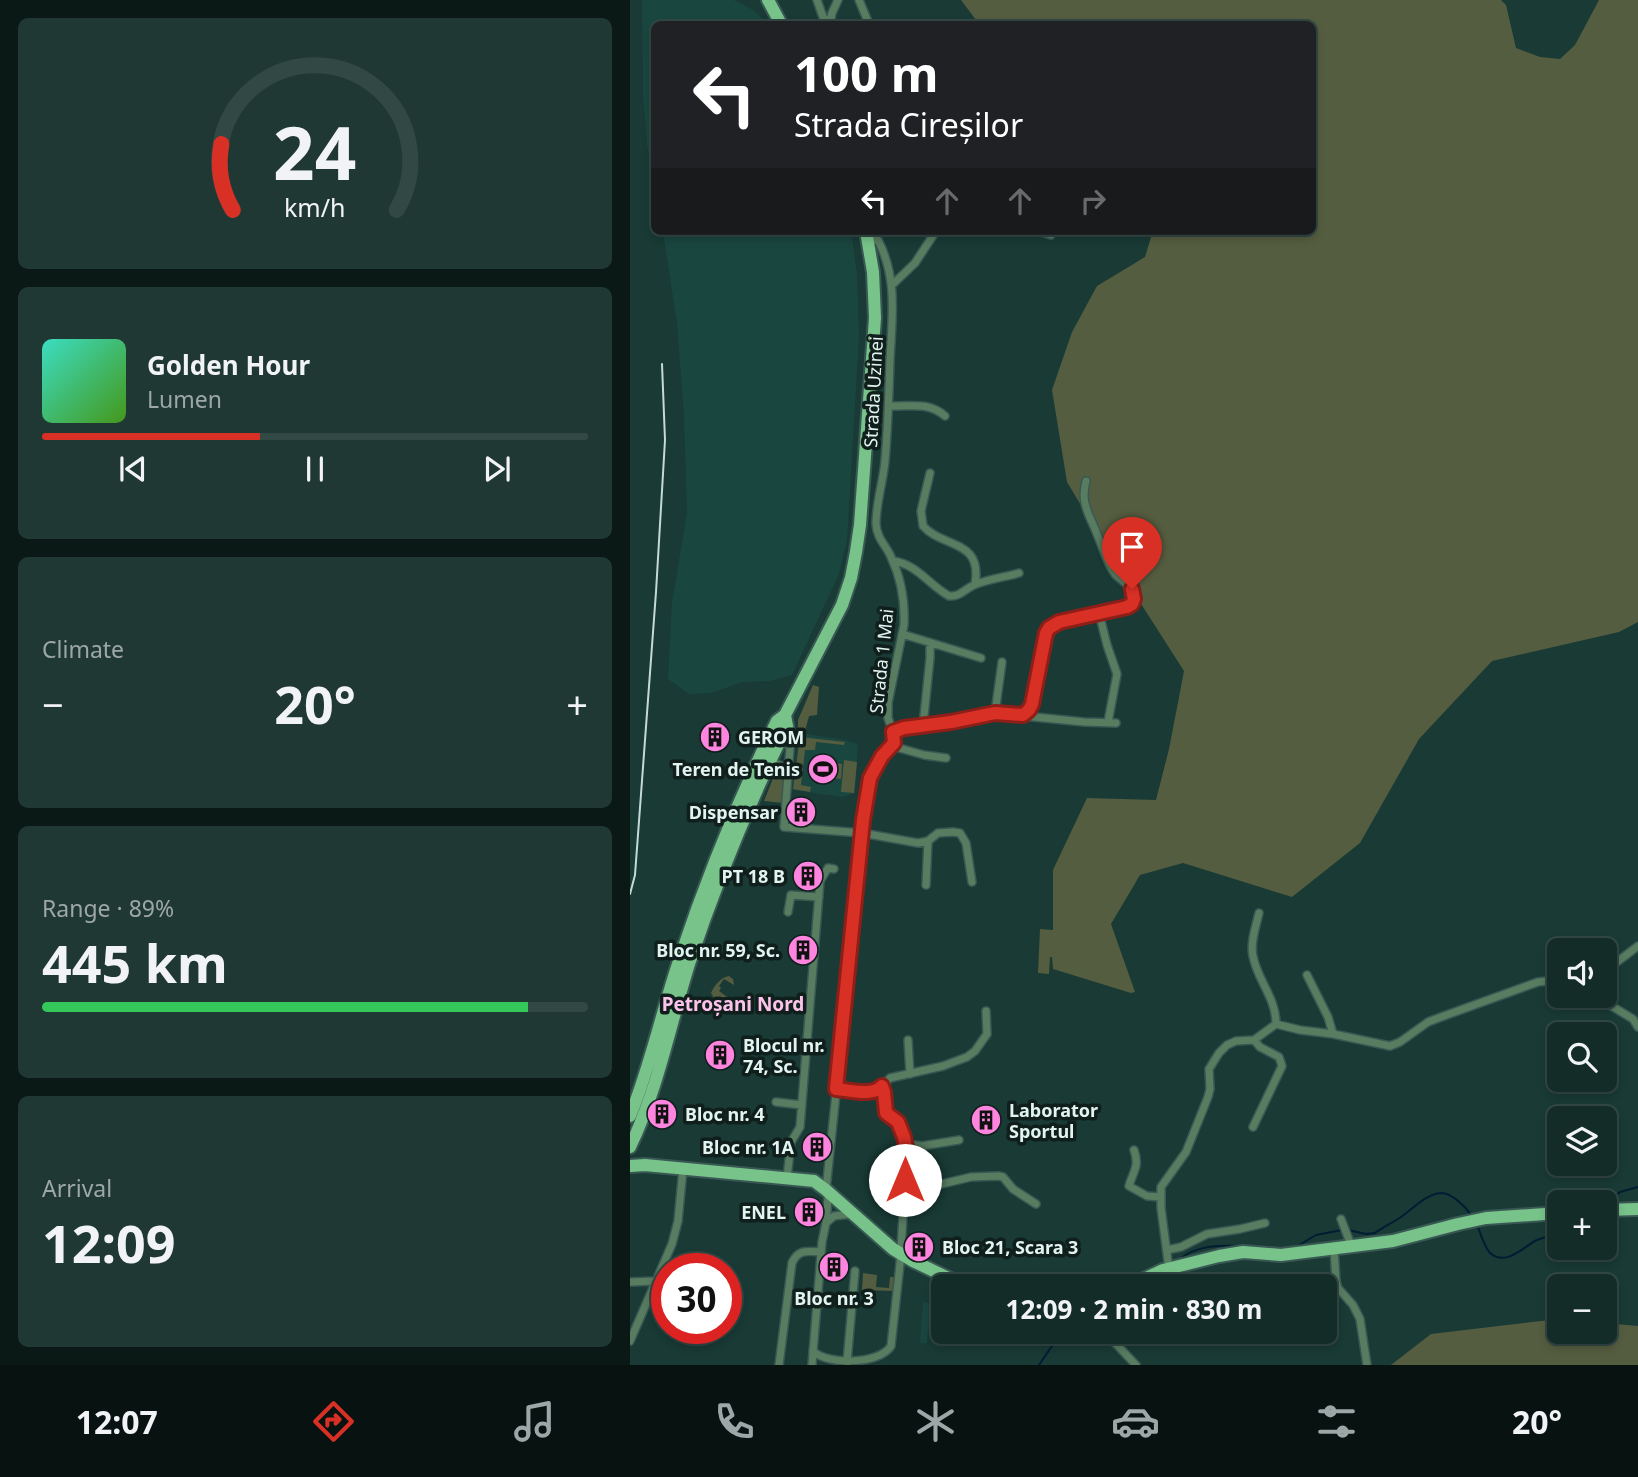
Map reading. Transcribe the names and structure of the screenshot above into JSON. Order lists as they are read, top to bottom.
{
  "streets": {
    "street": ["Strada Uzinei", "Strada 1 Mai"]
  },
  "crossings": [
    ["Strada Uzinei", "Strada 1 Mai"]
  ],
  "districts": ["Petroșani Nord"],
  "places": {
    "building": [
      "GEROM",
      "Dispensar",
      "PT 18 B",
      "Bloc nr. 59, Sc.",
      "Blocul nr. 74, Sc.",
      "Bloc nr. 4",
      "Laborator Sportul",
      "Bloc nr. 1A",
      "ENEL",
      "Bloc 21, Scara 3",
      "Bloc nr. 3"
    ],
    "sports": ["Teren de Tenis"]
  },
  "page": {
    "turn": ["100 m", "Strada Cireșilor"],
    "song": ["Golden Hour", "Lumen"],
    "tile": [
      "Climate",
      ["Range · 89%", "445 km"],
      ["Arrival", "12:09"]
    ],
    "heat": ["−", "20°", "+"],
    "map_buttons": ["+", "−"],
    "limit": "30",
    "trip": "12:09 · 2 min · 830 m",
    "tabs": ["12:07", "20°"],
    "gauge": ["24", "km/h"]
  }
}
